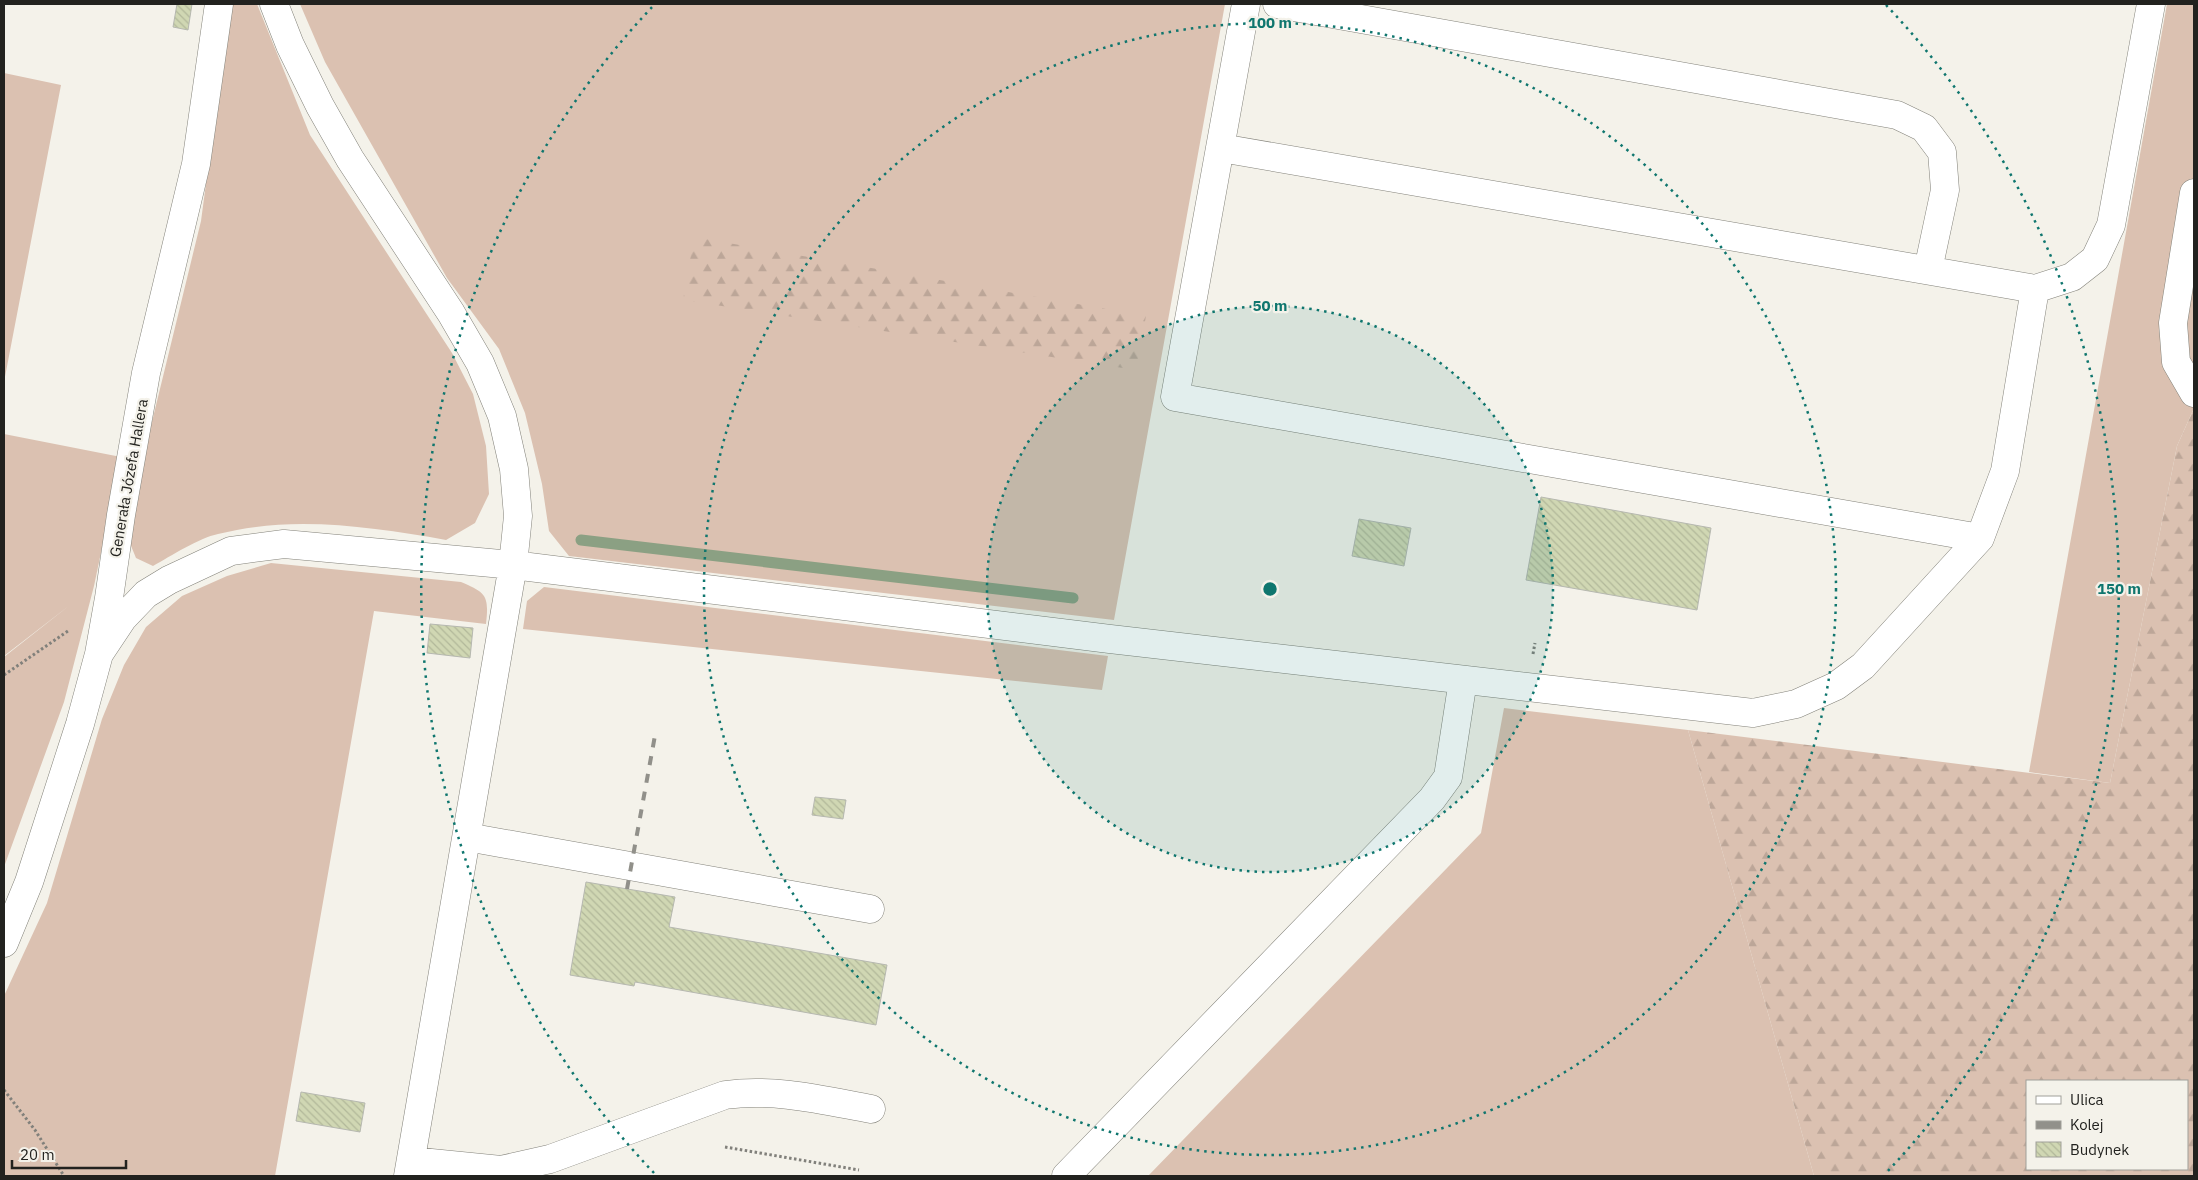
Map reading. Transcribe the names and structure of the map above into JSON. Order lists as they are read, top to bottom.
{
  "streets": {
    "street": ["Generała Józefa Hallera"]
  },
  "legend": ["Ulica", "Kolej", "Budynek"],
  "scale_bar": "20 m",
  "rings": ["100 m", "50 m", "150 m"]
}
